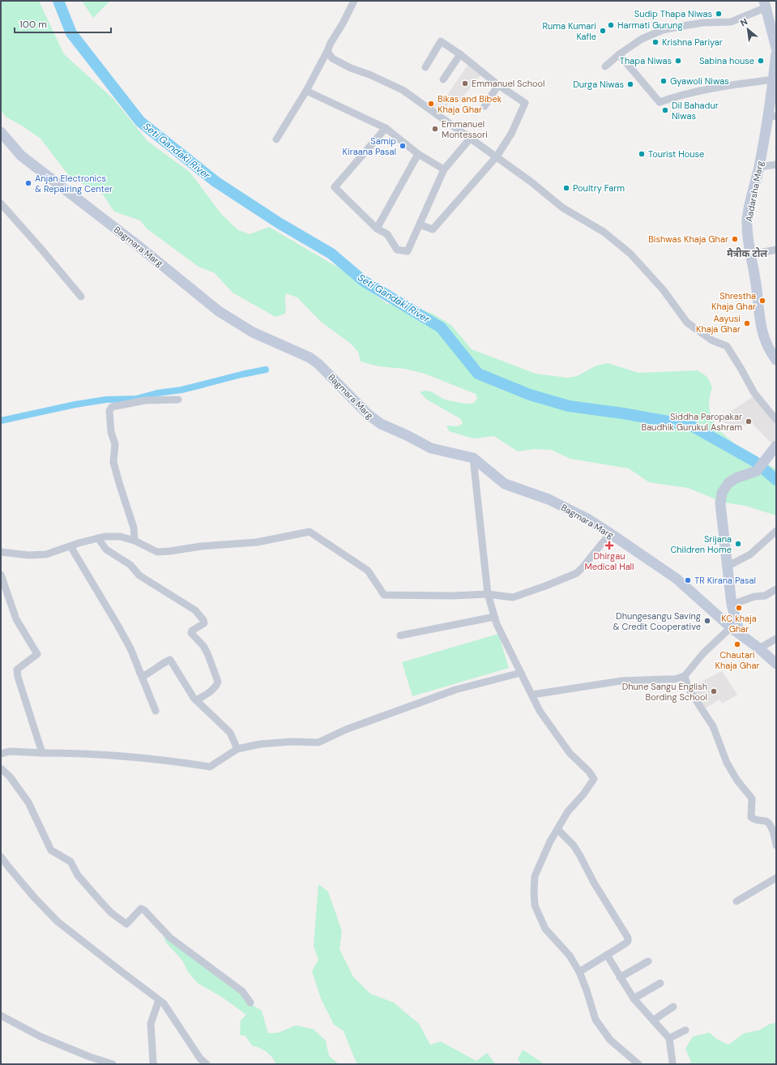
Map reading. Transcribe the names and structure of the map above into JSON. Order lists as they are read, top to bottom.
{
  "streets": {
    "main road": ["Aadarsha Marg", "Bagmara Marg"]
  },
  "districts": ["मैत्रीक टोल"],
  "water": ["Seti Gandaki River"],
  "places": {
    "other": [
      "Sudip Thapa Niwas",
      "Harmati Gurung",
      "Ruma Kumari Kafle",
      "Krishna Pariyar",
      "Thapa Niwas",
      "Sabina house",
      "Gyawoli Niwas",
      "Emmanuel School",
      "Durga Niwas",
      "Bikas and Bibek Khaja Ghar",
      "Dil Bahadur Niwas",
      "Emmanuel Montessori",
      "Samip Kiraana Pasal",
      "Tourist House",
      "Anjan Electronics & Repairing Center",
      "Poultry Farm",
      "Bishwas Khaja Ghar",
      "Shrestha Khaja Ghar",
      "Aayusi Khaja Ghar",
      "Siddha Paropakar Baudhik Gurukul Ashram",
      "Srijana Children Home",
      "TR Kirana Pasal",
      "KC khaja Ghar",
      "Dhungesangu Saving & Credit Cooperative",
      "Chautari Khaja Ghar",
      "Dhune Sangu English Bording School"
    ],
    "health": ["Dhirgau Medical Hall"]
  },
  "scale_bar": "100 m",
  "north": "top left"
}
